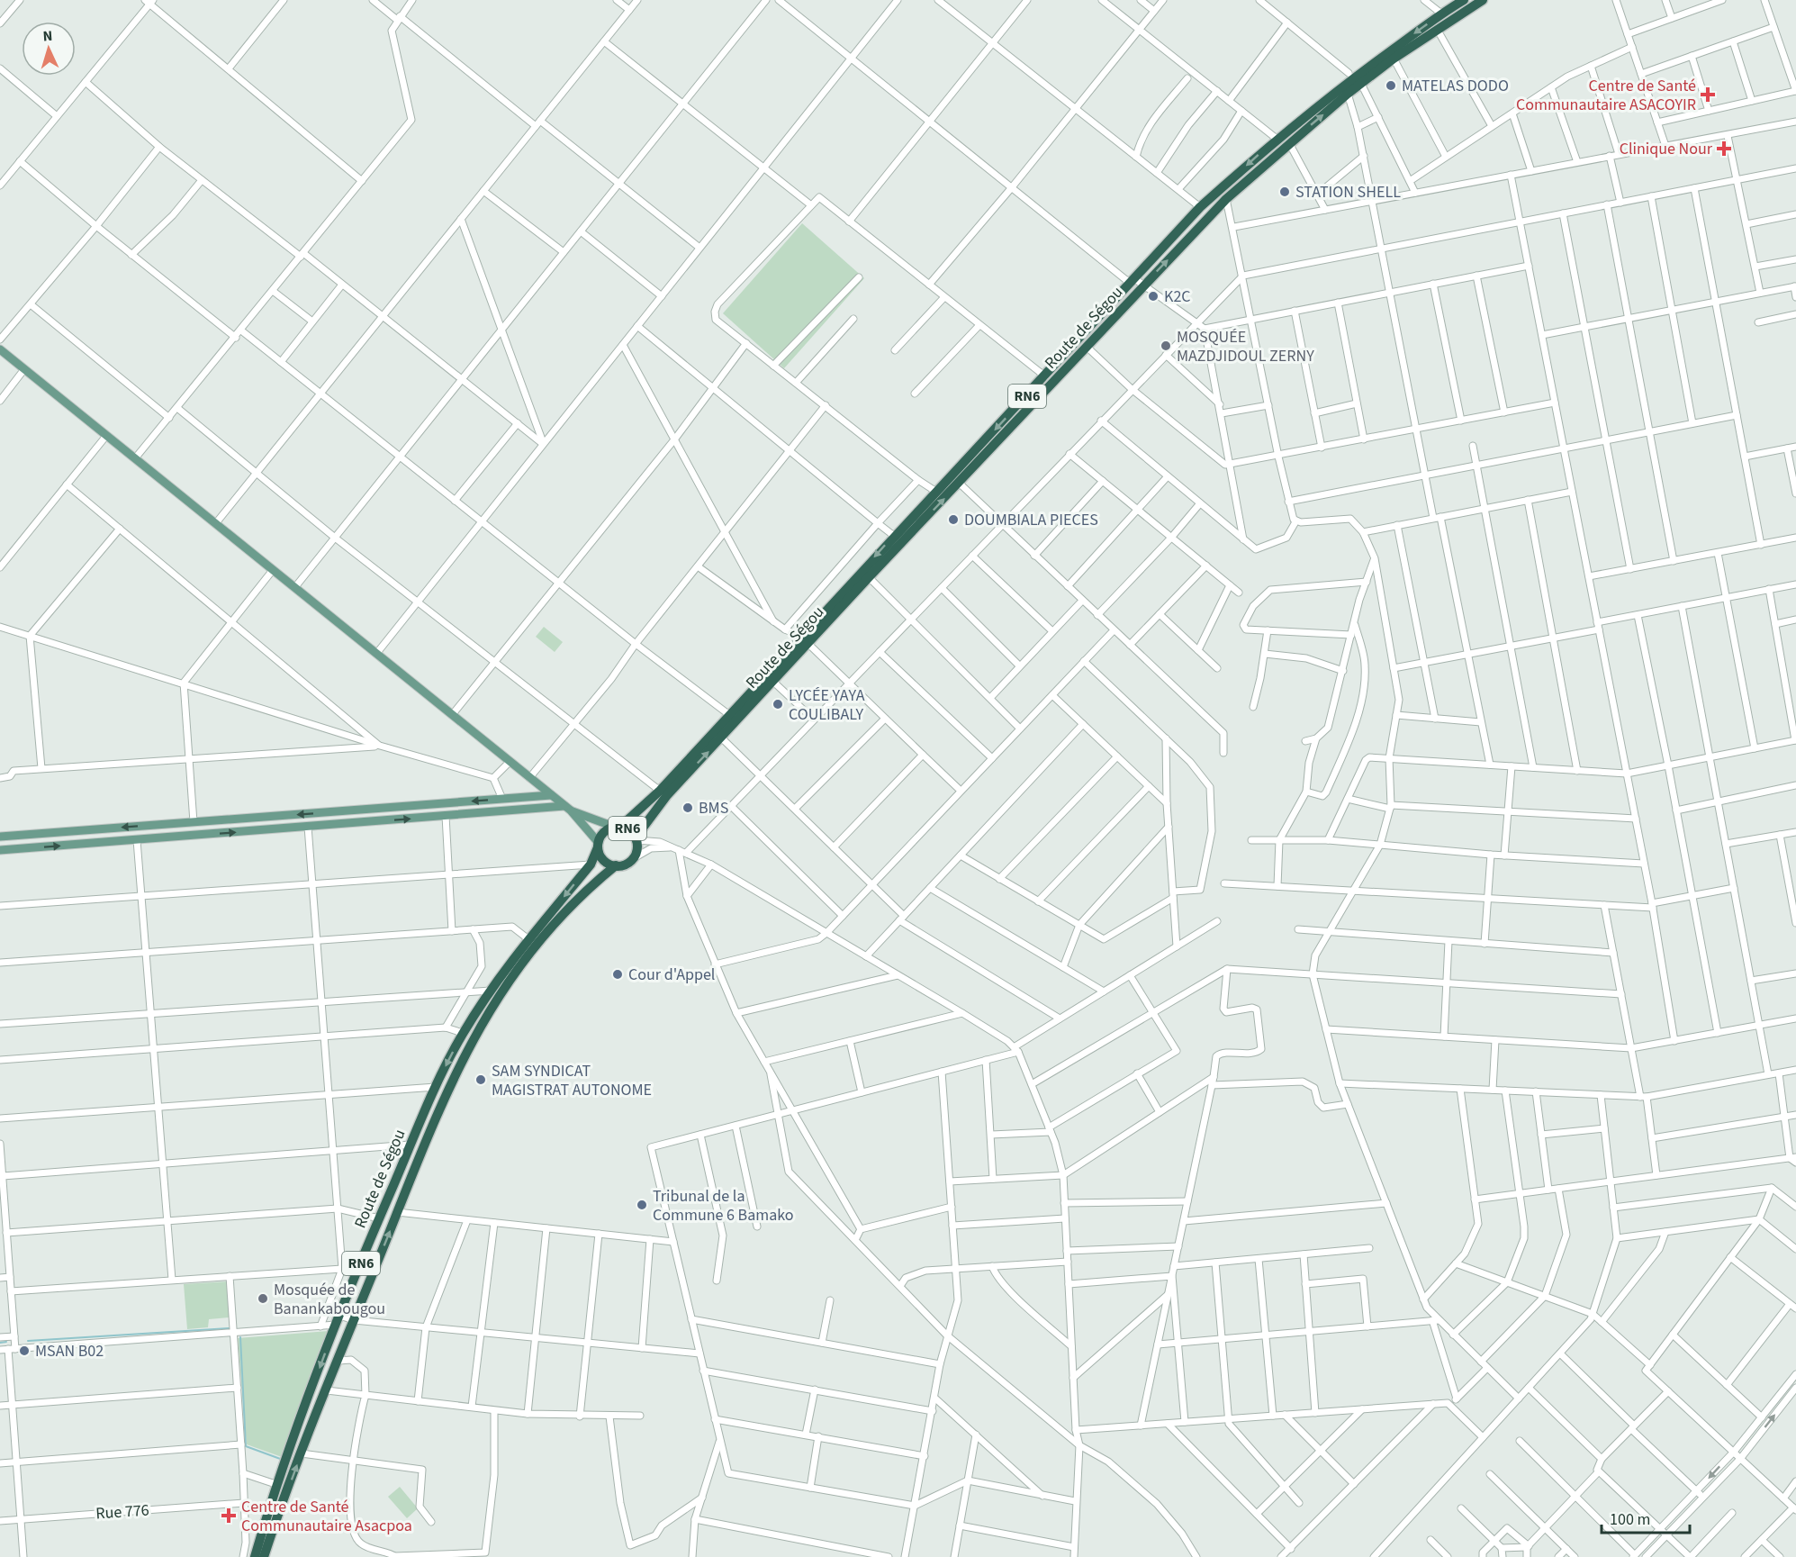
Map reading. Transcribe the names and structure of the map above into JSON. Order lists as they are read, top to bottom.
{
  "streets": {
    "highway": ["Route de Ségou", "RN6"],
    "street": ["Rue 776"]
  },
  "crossings": [
    ["Route de Ségou", "RN6"]
  ],
  "places": {
    "other": [
      "MATELAS DODO",
      "STATION SHELL",
      "K2C",
      "MOSQUÉE MAZDJIDOUL ZERNY",
      "DOUMBIALA PIECES",
      "LYCÉE YAYA COULIBALY",
      "BMS",
      "Cour d'Appel",
      "SAM SYNDICAT MAGISTRAT AUTONOME",
      "Tribunal de la Commune 6 Bamako",
      "Mosquée de Banankabougou",
      "MSAN B02"
    ],
    "health": ["Centre de Santé Communautaire ASACOYIR", "Clinique Nour", "Centre de Santé Communautaire Asacpoa"]
  },
  "scale_bar": "100 m",
  "north": "top"
}
